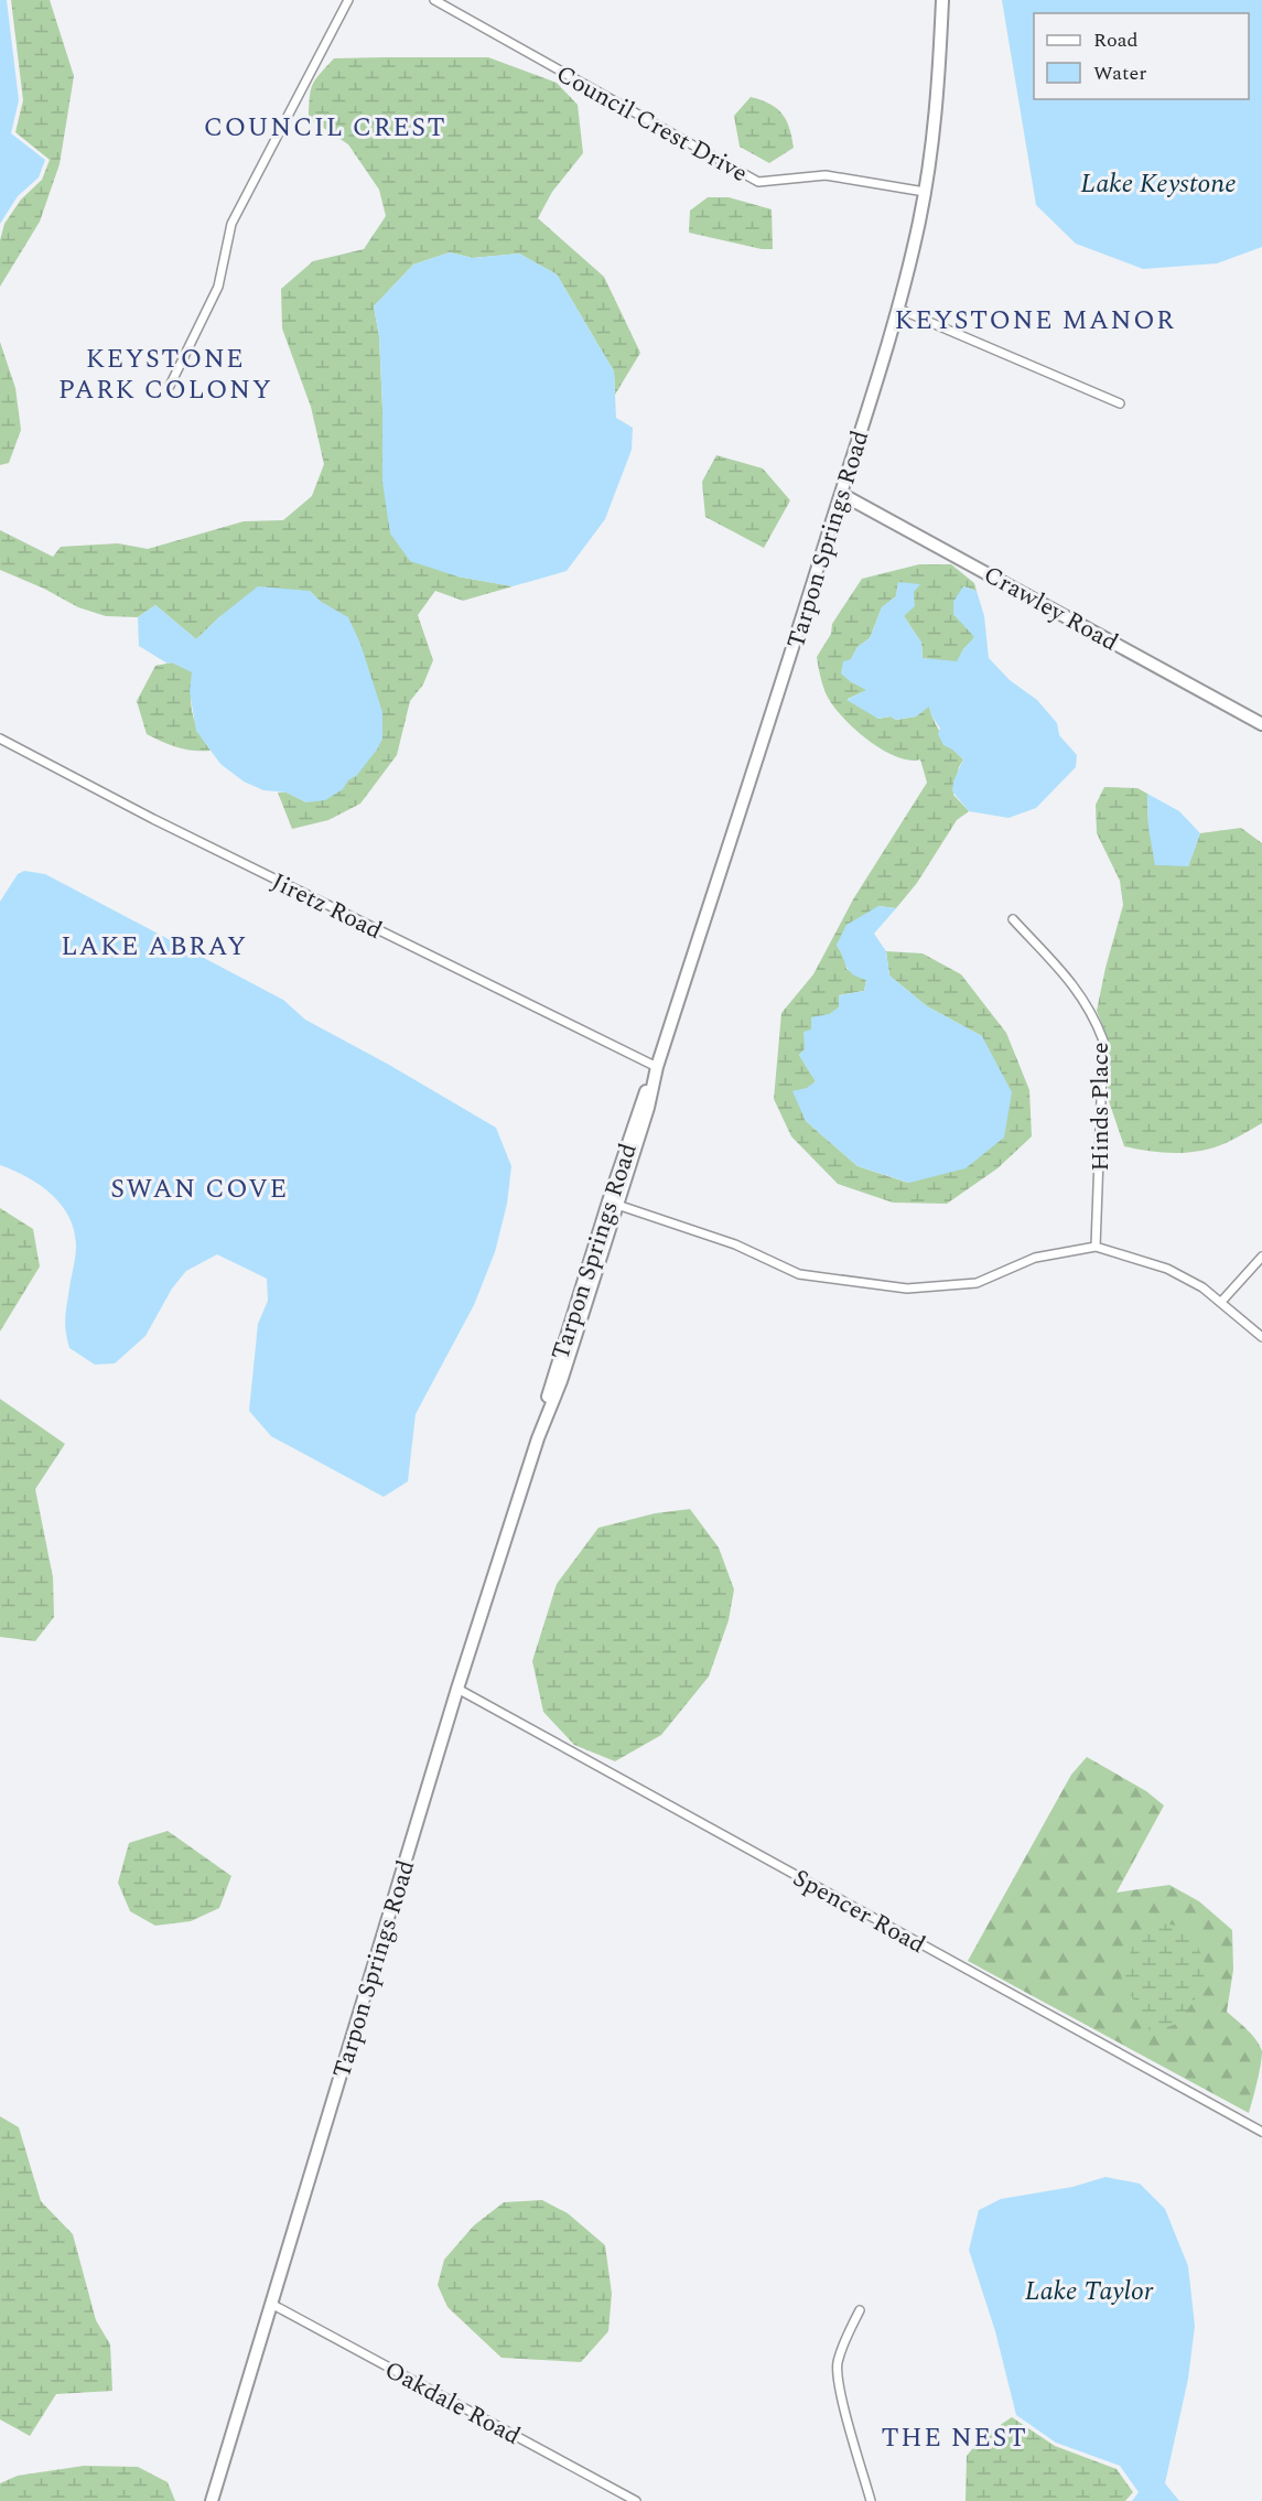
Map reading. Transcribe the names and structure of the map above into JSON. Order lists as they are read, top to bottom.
{
  "streets": {
    "main road": ["Tarpon Springs Road", "Crawley Road"],
    "street": [
      "Council Crest Drive",
      "Jiretz Road",
      "Hinds Place",
      "Spencer Road",
      "Oakdale Road"
    ]
  },
  "crossings": [
    ["Council Crest Drive", "Tarpon Springs Road"],
    ["Tarpon Springs Road", "Crawley Road"],
    ["Tarpon Springs Road", "Jiretz Road"],
    ["Tarpon Springs Road", "Spencer Road"],
    ["Tarpon Springs Road", "Oakdale Road"]
  ],
  "districts": [
    "COUNCIL CREST",
    "KEYSTONE MANOR",
    "KEYSTONE PARK COLONY",
    "LAKE ABRAY",
    "SWAN COVE",
    "THE NEST"
  ],
  "water": ["Lake Keystone", "Lake Taylor"],
  "legend": ["Road", "Water"]
}
